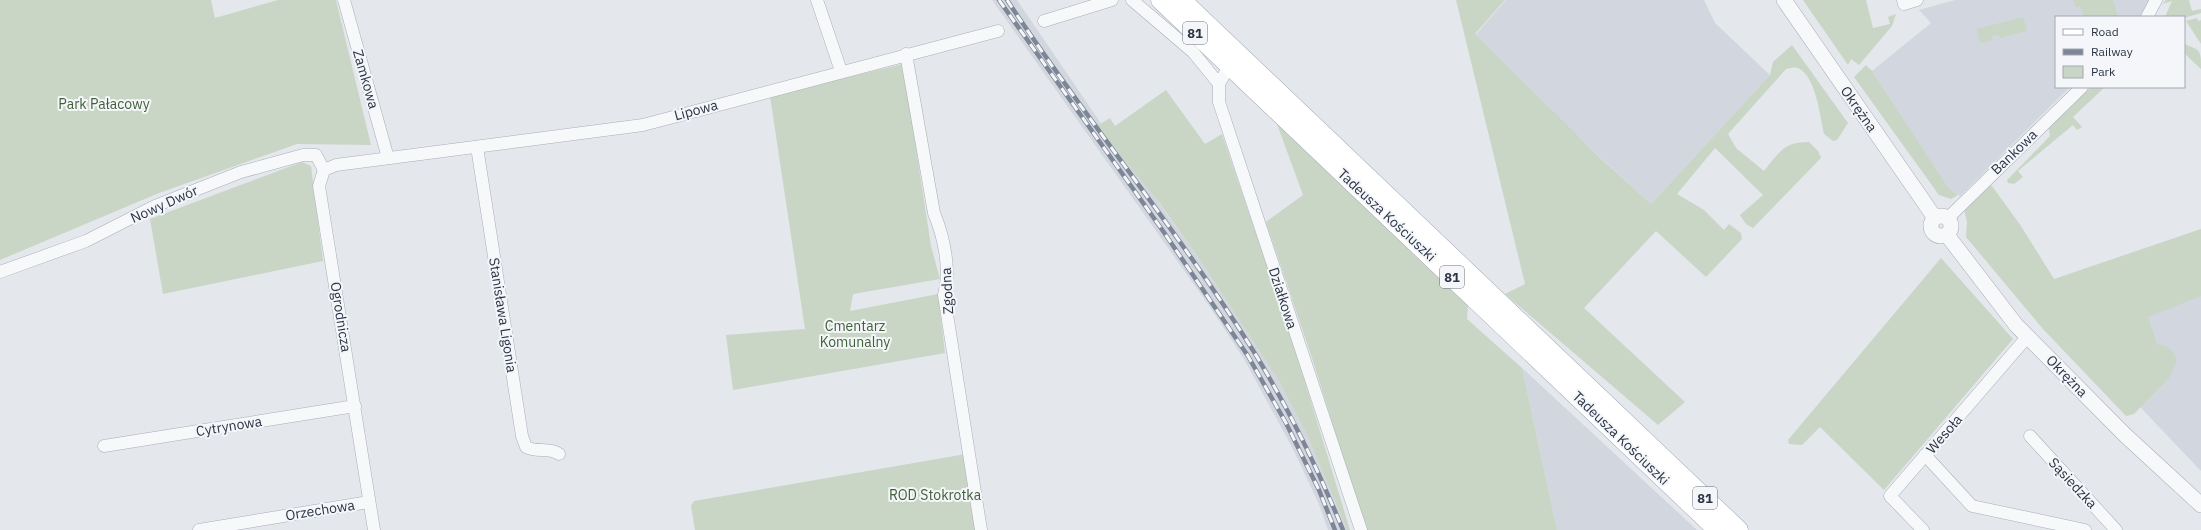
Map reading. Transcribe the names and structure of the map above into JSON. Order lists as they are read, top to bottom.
{
  "streets": {
    "main road": ["81", "Tadeusza Kościuszki"],
    "street": [
      "Zamkowa",
      "Okrężna",
      "Lipowa",
      "Bankowa",
      "Nowy Dwór",
      "Zgodna",
      "Działkowa",
      "Stanisława Ligonia",
      "Ogrodnicza",
      "Cytrynowa",
      "Wesoła",
      "Sąsiedzka",
      "Orzechowa"
    ]
  },
  "crossings": [
    ["Zamkowa", "Lipowa"],
    ["Okrężna", "Bankowa"],
    ["Okrężna", "Wesoła"],
    ["Lipowa", "Zgodna"],
    ["Lipowa", "Stanisława Ligonia"],
    ["Nowy Dwór", "Ogrodnicza"],
    ["Ogrodnicza", "Cytrynowa"],
    ["Ogrodnicza", "Orzechowa"],
    ["Wesoła", "Sąsiedzka"]
  ],
  "parks": ["Park Pałacowy", "Cmentarz Komunalny", "ROD Stokrotka"],
  "legend": ["Road", "Railway", "Park"]
}
